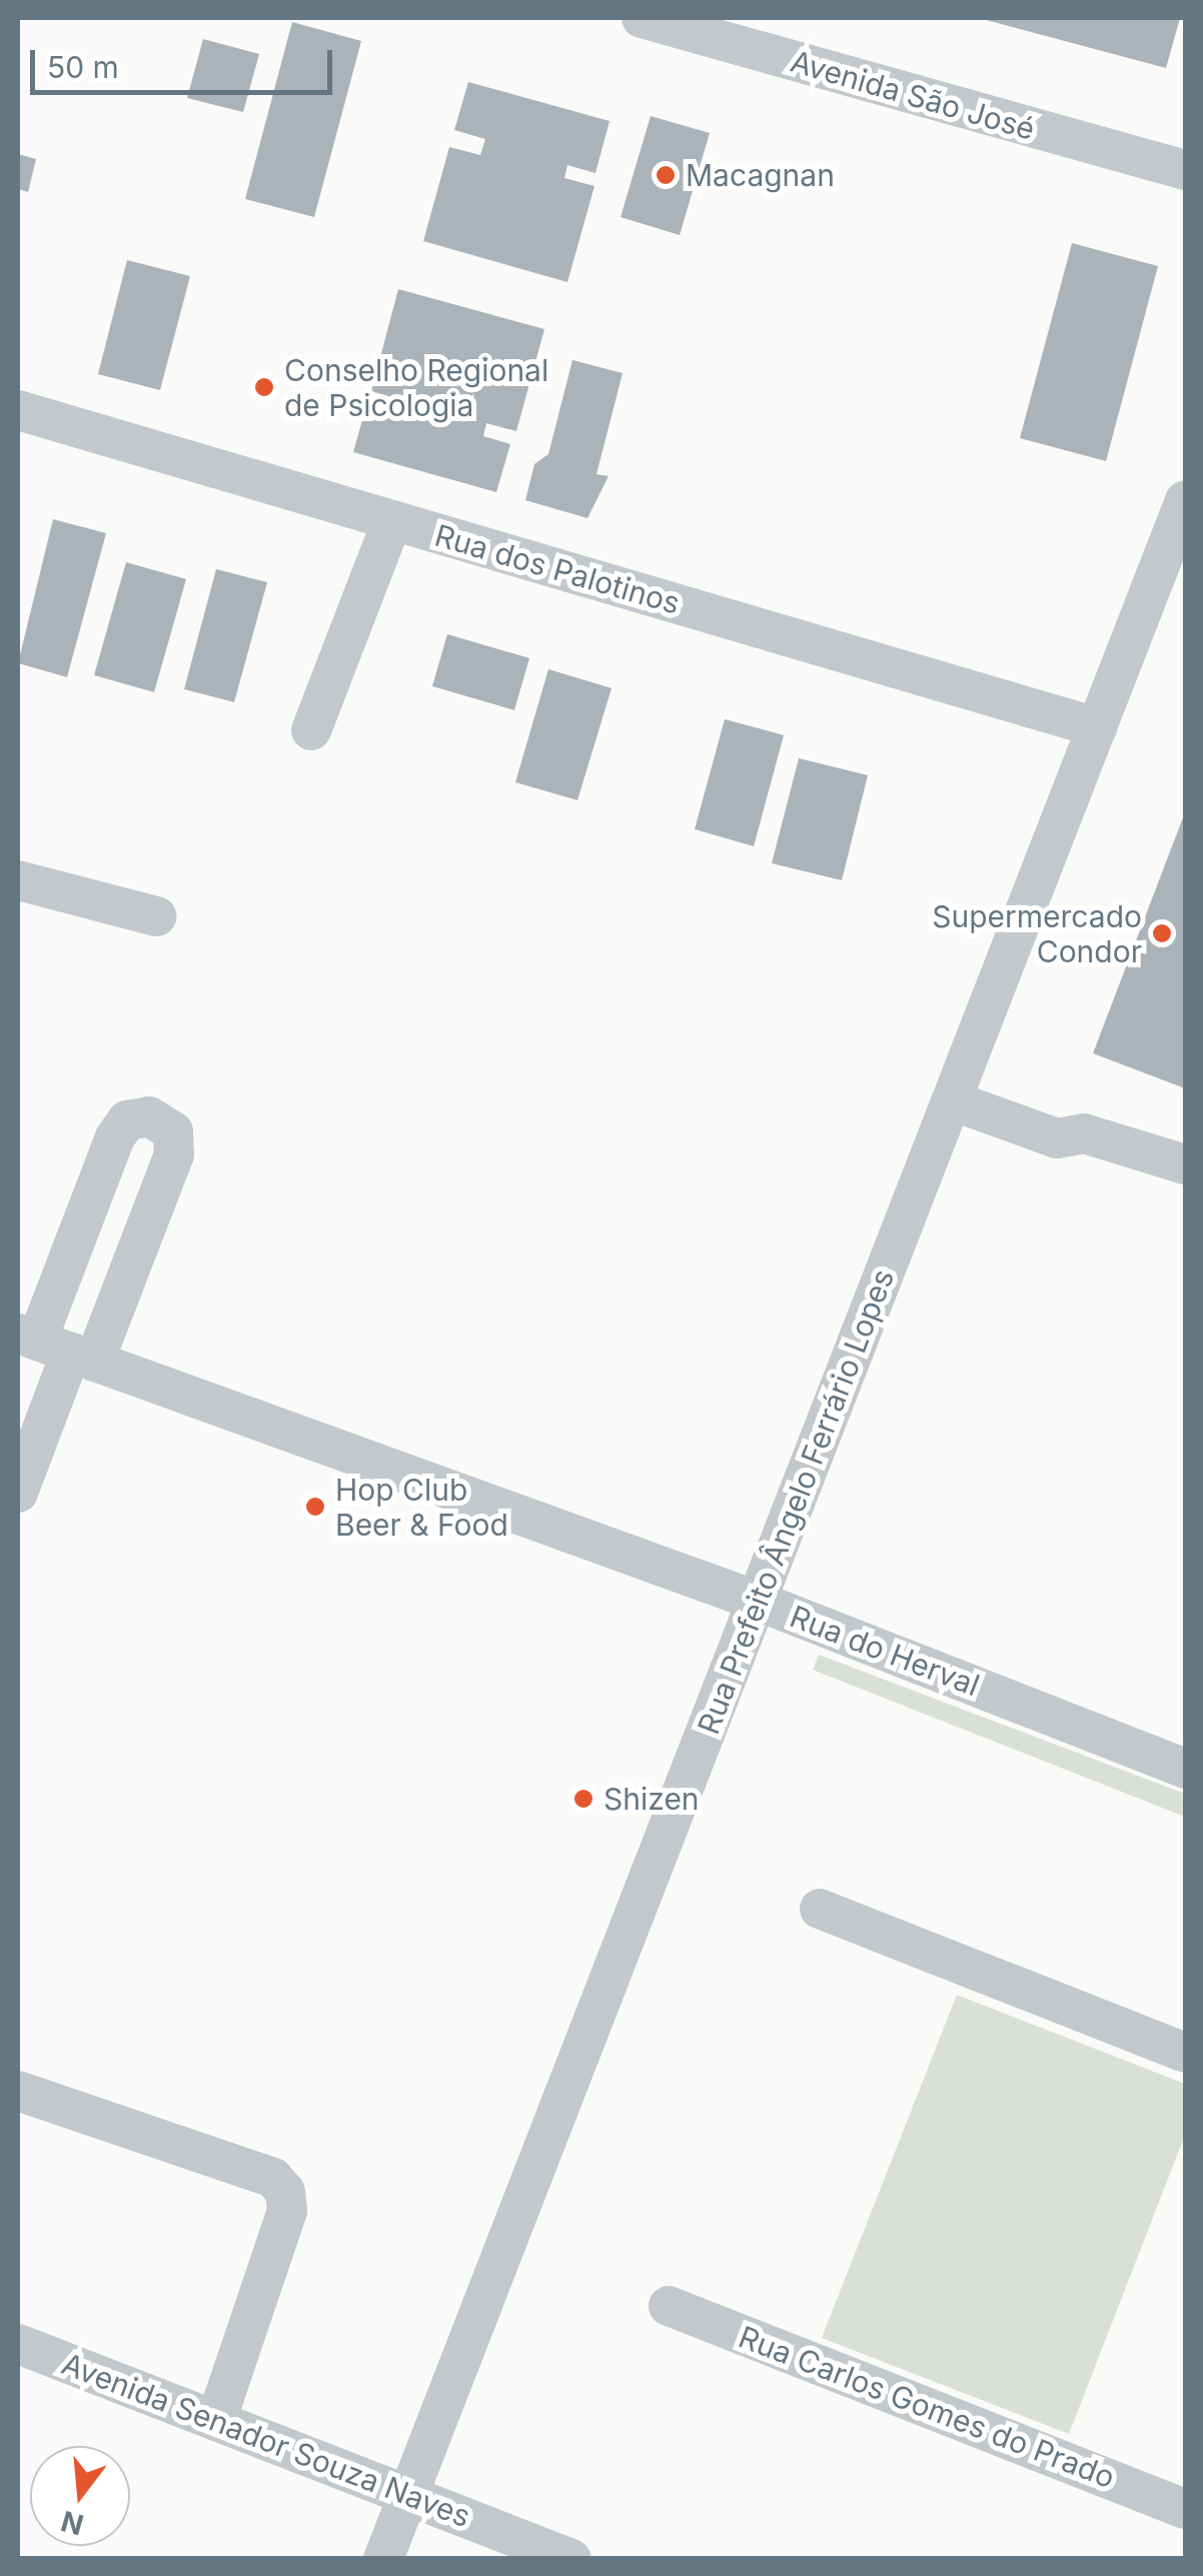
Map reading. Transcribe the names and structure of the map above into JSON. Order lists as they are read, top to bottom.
{
  "streets": {
    "street": [
      "Avenida São José",
      "Rua dos Palotinos",
      "Rua Prefeito Ângelo Ferrário Lopes",
      "Rua do Herval",
      "Rua Carlos Gomes do Prado",
      "Avenida Senador Souza Naves"
    ]
  },
  "crossings": [
    ["Rua dos Palotinos", "Rua Prefeito Ângelo Ferrário Lopes"],
    ["Rua Prefeito Ângelo Ferrário Lopes", "Rua do Herval"],
    ["Rua Prefeito Ângelo Ferrário Lopes", "Avenida Senador Souza Naves"]
  ],
  "places": [
    "Macagnan",
    "Conselho Regional de Psicologia",
    "Supermercado Condor",
    "Hop Club Beer & Food",
    "Shizen"
  ],
  "scale_bar": "50 m",
  "north": "bottom"
}
